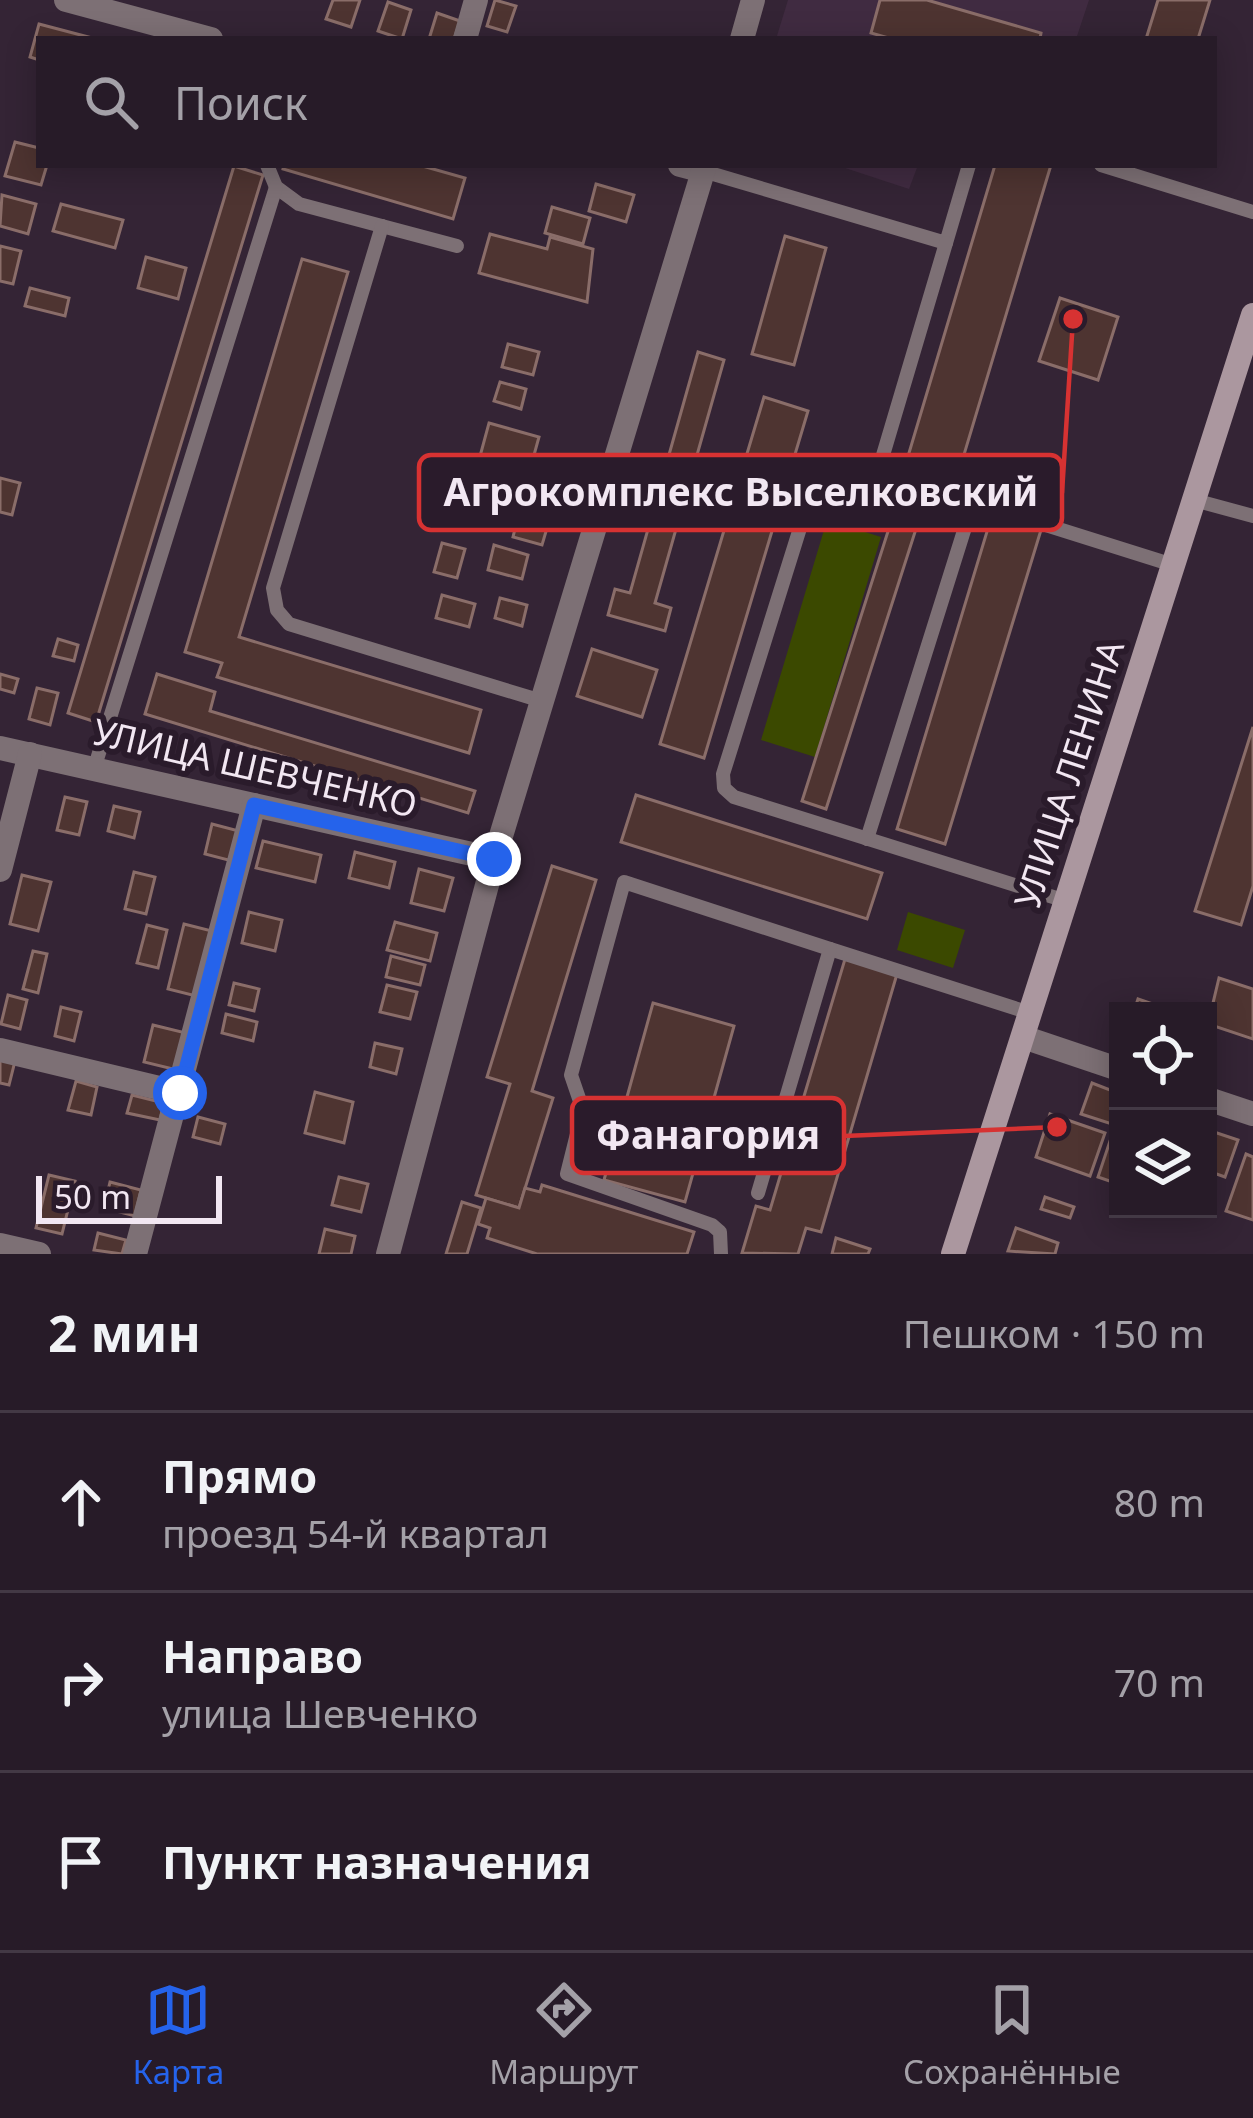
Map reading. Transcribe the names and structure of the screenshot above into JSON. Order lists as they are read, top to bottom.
{
  "streets": {
    "street": ["УЛИЦА ШЕВЧЕНКО", "УЛИЦА ЛЕНИНА"]
  },
  "places": ["Агрокомплекс Выселковский", "Фанагория"],
  "scale_bar": "50 m",
  "page": {
    "search": "Поиск",
    "scale": "50 m",
    "heading": ["2 мин", "Пешком · 150 m"],
    "list": [
      ["Прямо", "проезд 54-й квартал", "80 m"],
      ["Направо", "улица Шевченко", "70 m"],
      "Пункт назначения"
    ],
    "nav": ["Карта", "Маршрут", "Сохранённые"]
  }
}
